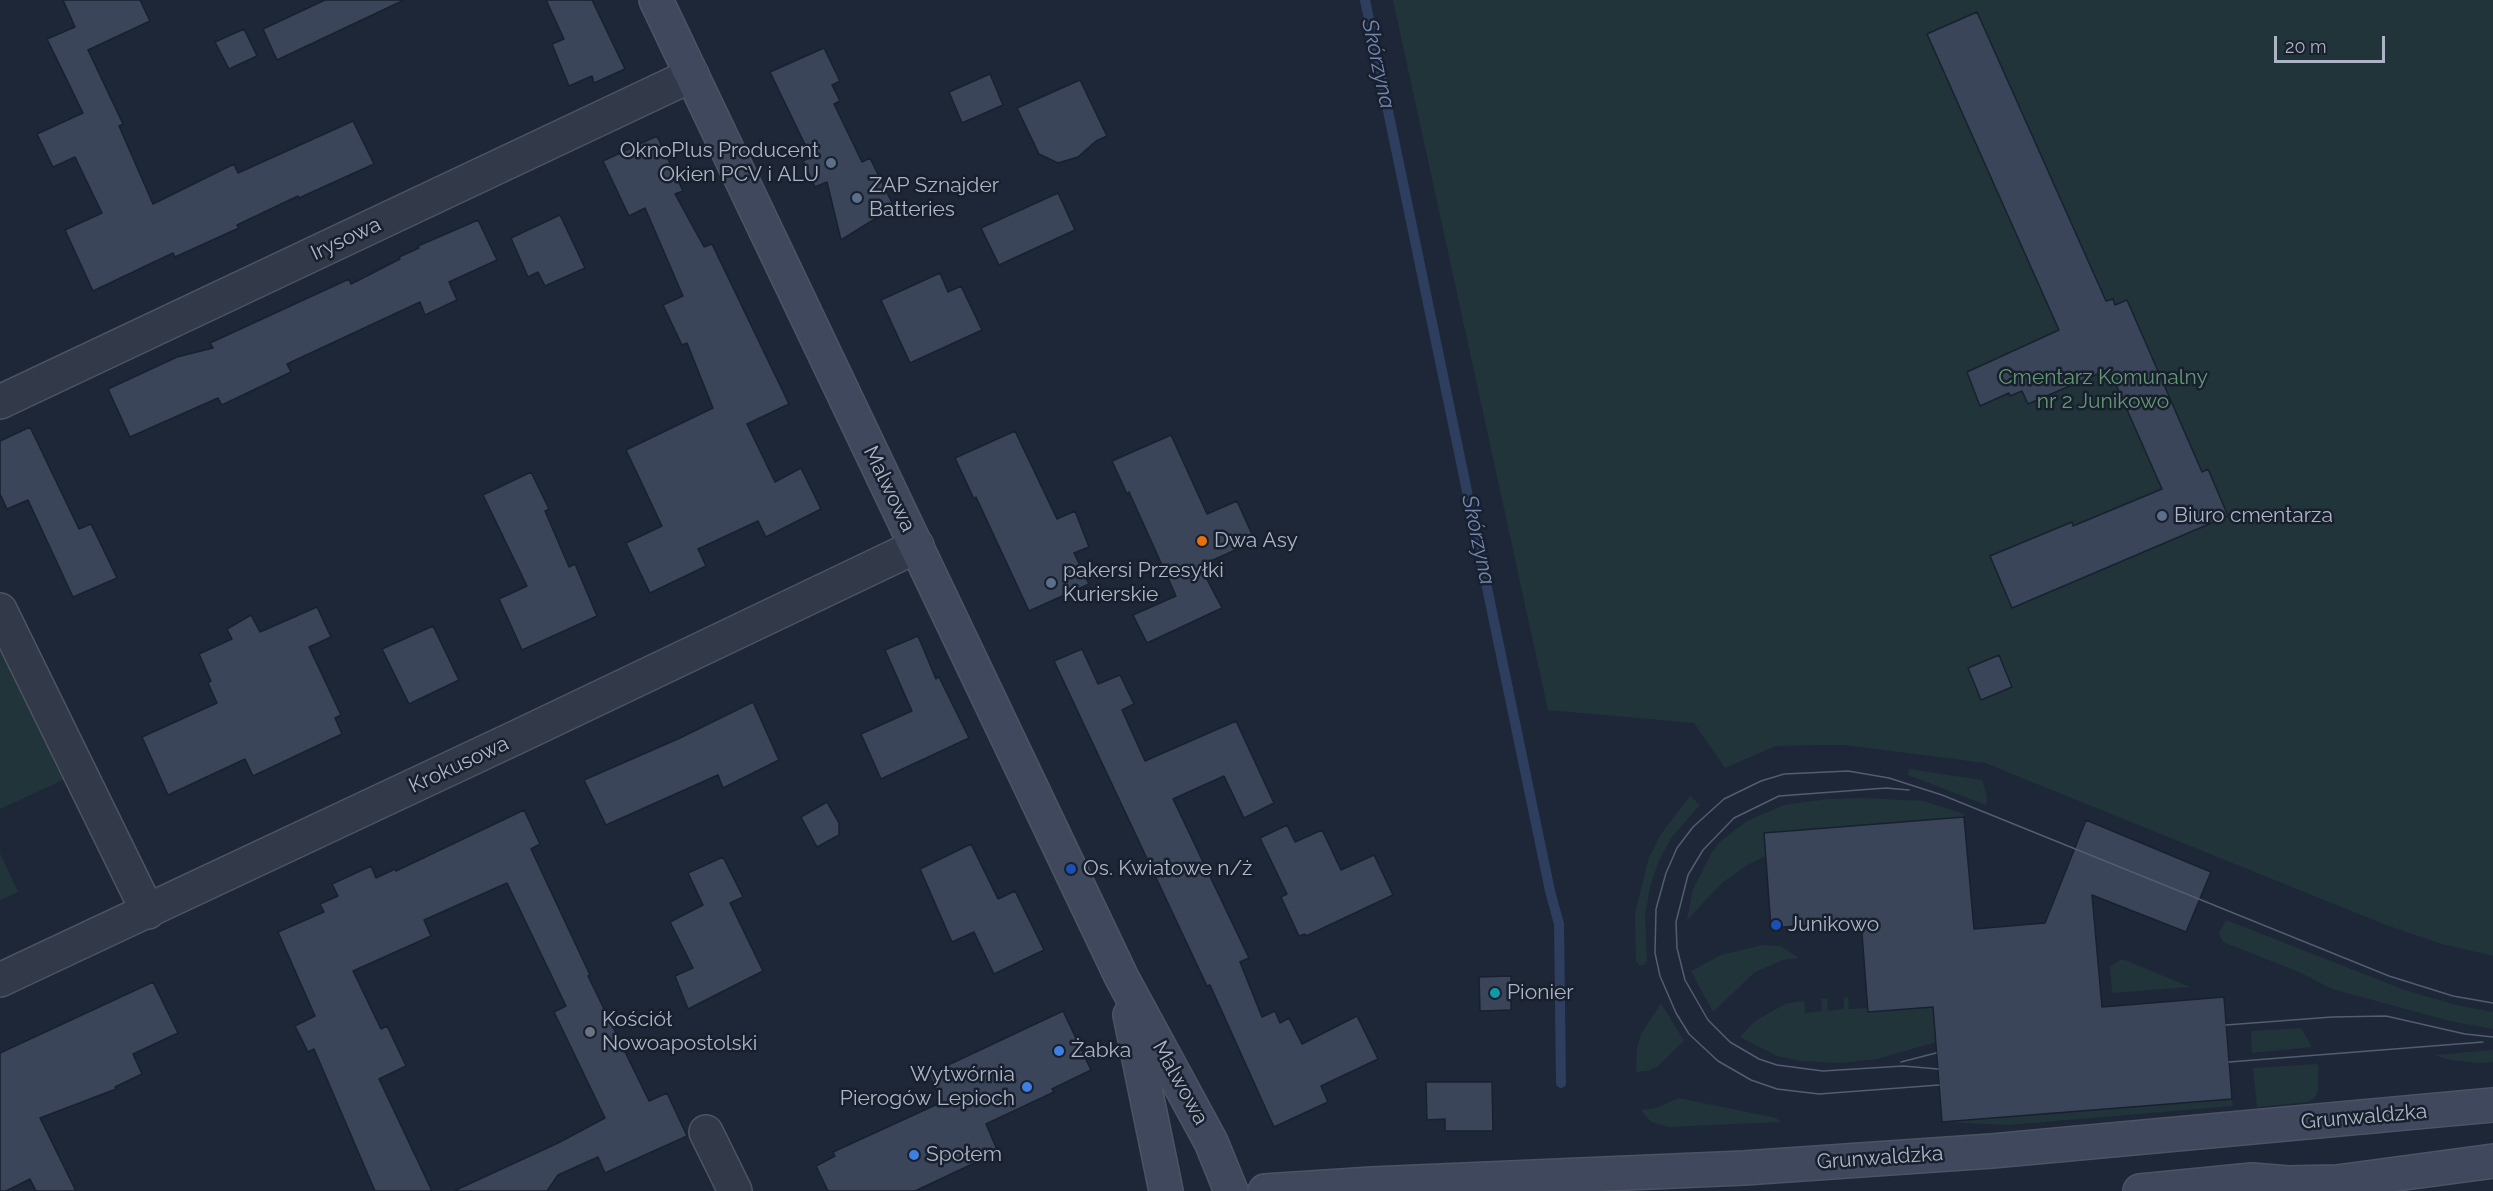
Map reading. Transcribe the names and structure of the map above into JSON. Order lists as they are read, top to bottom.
{
  "streets": {
    "street": [
      "Irysowa",
      "Malwowa",
      "Krokusowa",
      "Grunwaldzka"
    ]
  },
  "crossings": [
    ["Irysowa", "Malwowa"],
    ["Malwowa", "Krokusowa"]
  ],
  "water": ["Skórzyna"],
  "parks": ["Cmentarz Komunalny nr 2 Junikowo"],
  "places": [
    "OknoPlus Producent Okien PCV i ALU",
    "ZAP Sznajder Batteries",
    "Biuro cmentarza",
    "Dwa Asy",
    "pakersi Przesyłki Kurierskie",
    "Os. Kwiatowe n/ż",
    "Junikowo",
    "Pionier",
    "Kościół Nowoapostolski",
    "Żabka",
    "Wytwórnia Pierogów Lepioch",
    "Społem"
  ],
  "scale_bar": "20 m"
}
